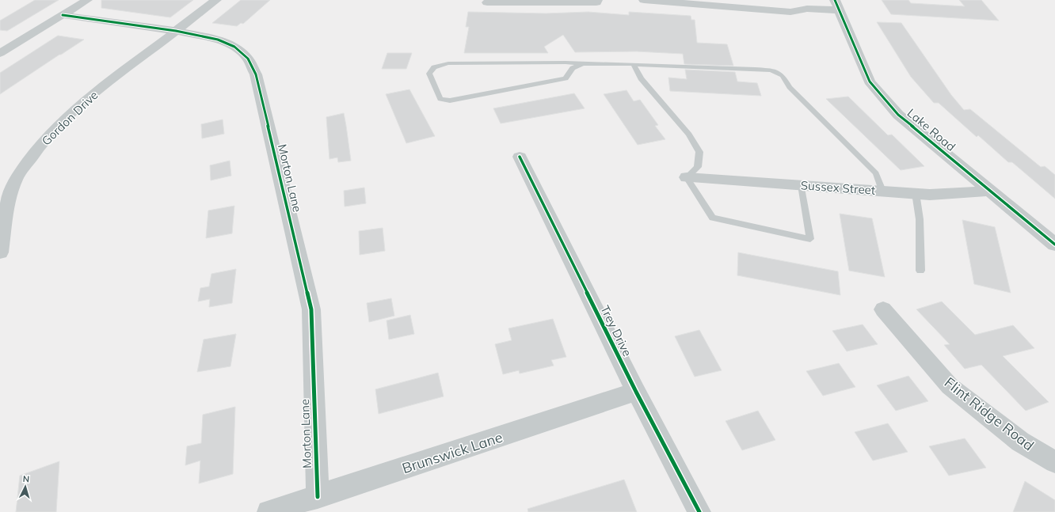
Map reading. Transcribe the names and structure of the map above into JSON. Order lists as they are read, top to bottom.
{
  "streets": {
    "street": [
      "Gordon Drive",
      "Lake Road",
      "Morton Lane",
      "Sussex Street",
      "Trey Drive",
      "Flint Ridge Road",
      "Brunswick Lane"
    ]
  },
  "crossings": [
    ["Gordon Drive", "Morton Lane"],
    ["Lake Road", "Sussex Street"],
    ["Morton Lane", "Brunswick Lane"],
    ["Trey Drive", "Brunswick Lane"]
  ],
  "north": "top"
}
